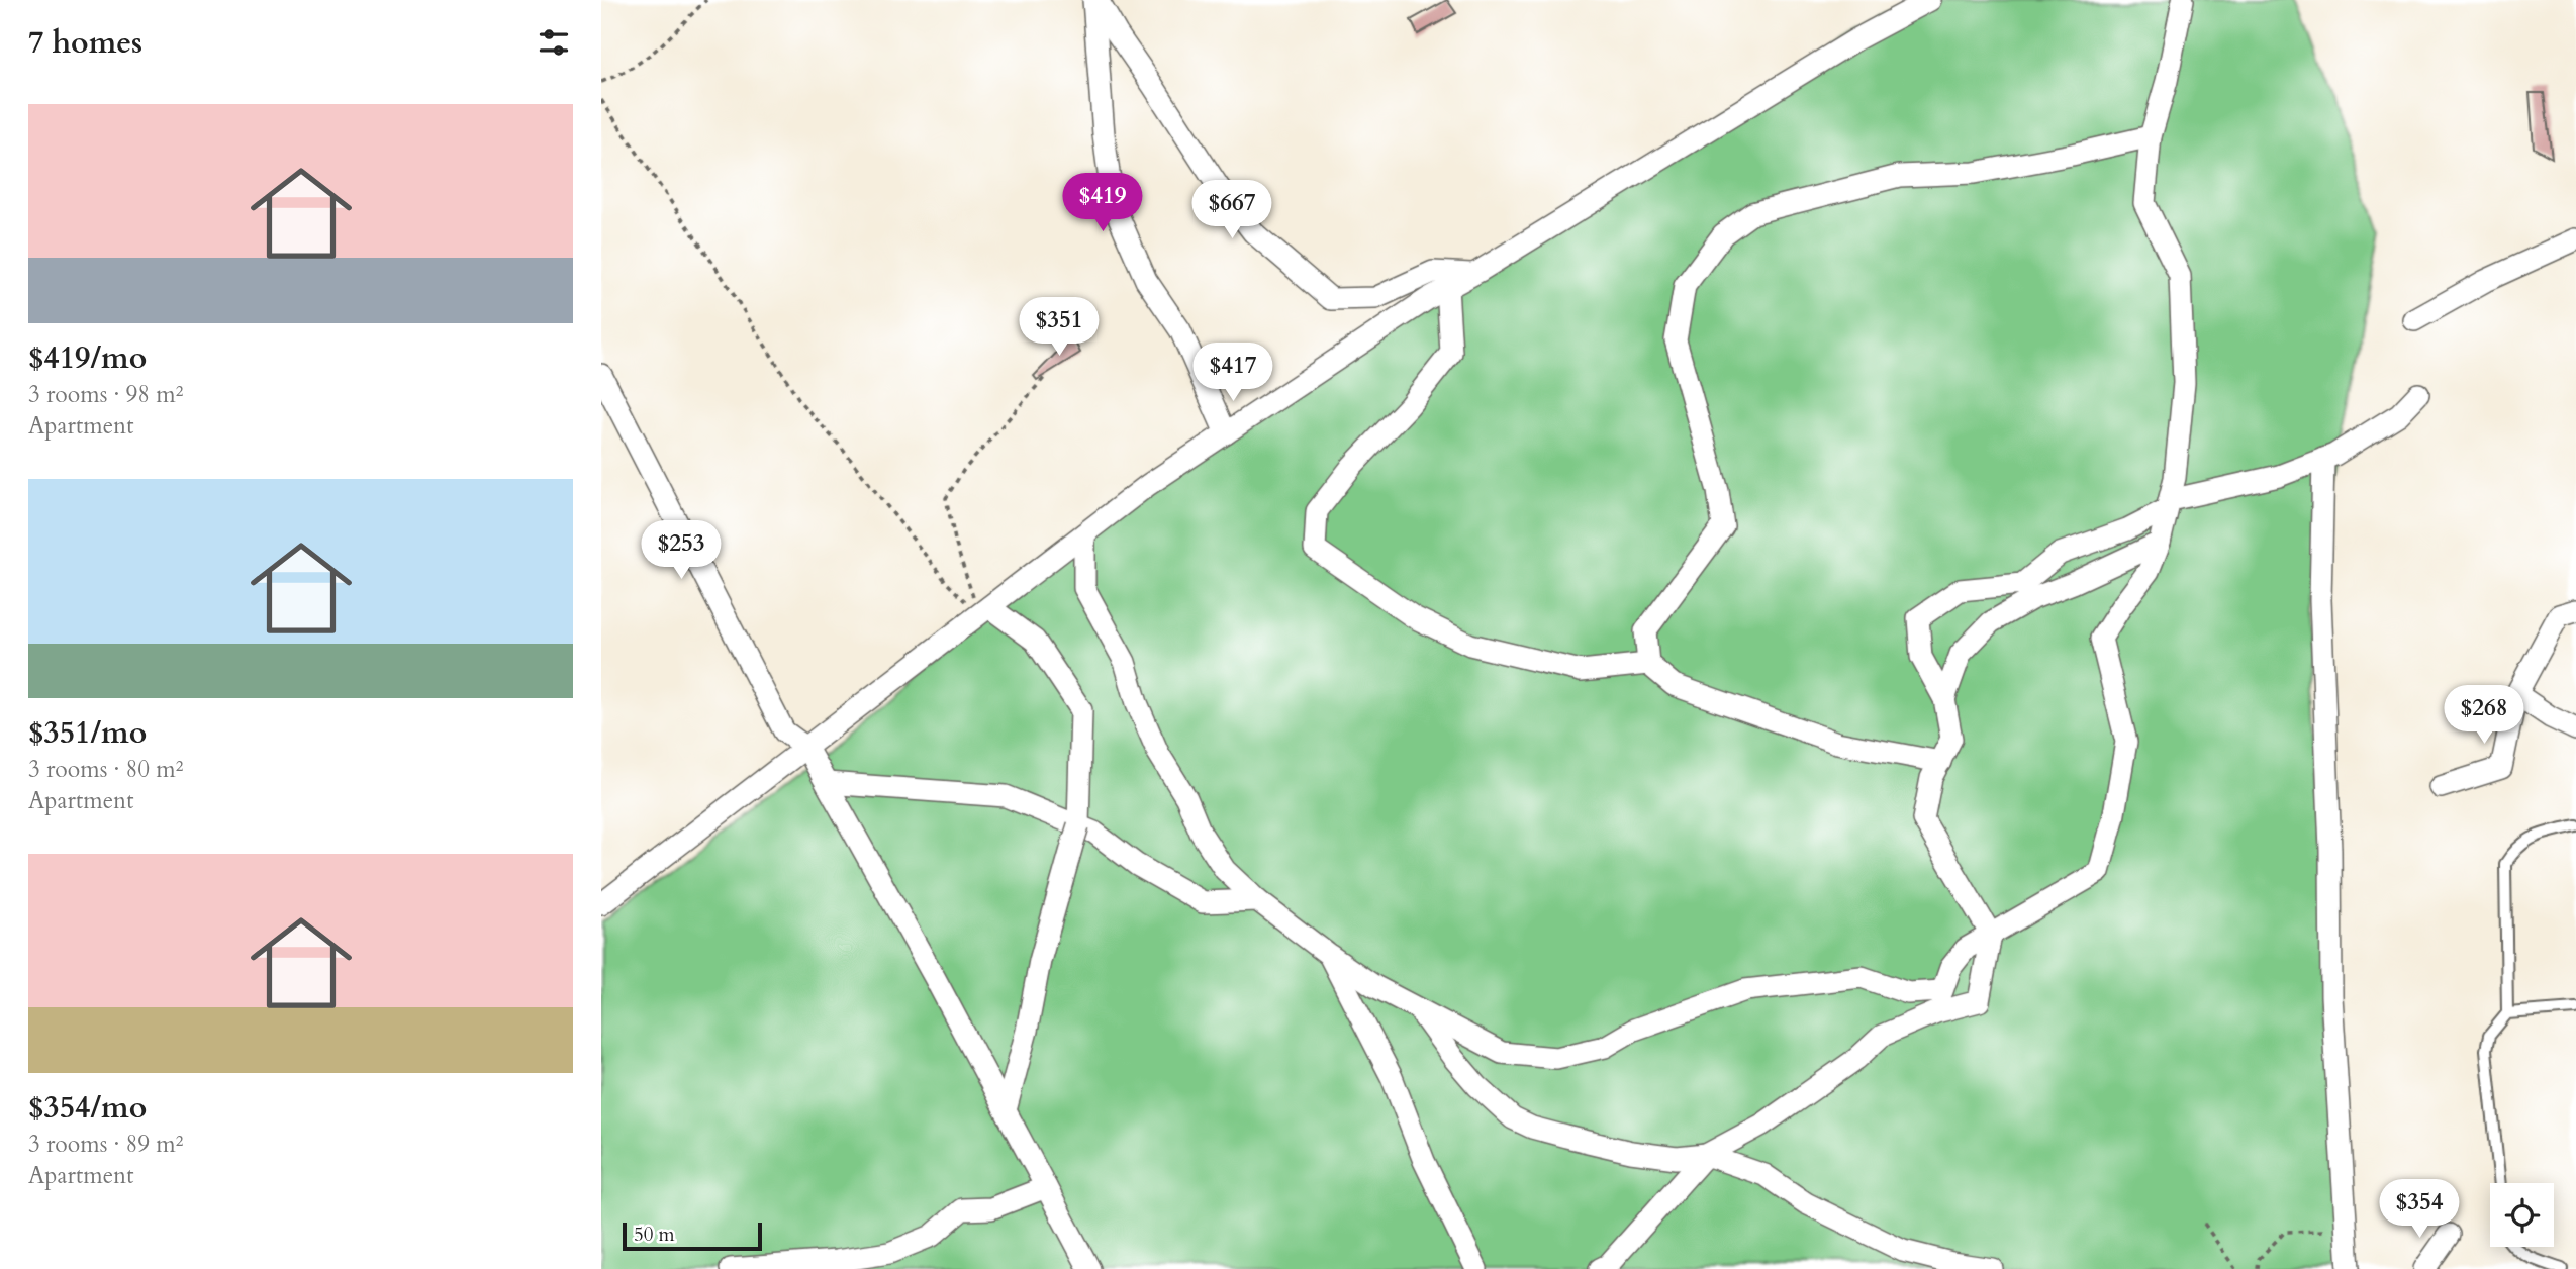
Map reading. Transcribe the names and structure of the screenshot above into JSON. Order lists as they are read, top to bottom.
{
  "scale_bar": "50 m",
  "page": {
    "heading": "7 homes",
    "list": [
      {
        "name": "$419/mo",
        "note": "3 rooms · 98 m² · Apartment"
      },
      {
        "name": "$351/mo",
        "note": "3 rooms · 80 m² · Apartment"
      },
      {
        "name": "$354/mo",
        "note": "3 rooms · 89 m² · Apartment"
      }
    ],
    "price": [
      "$419",
      "$667",
      "$351",
      "$417",
      "$253",
      "$268",
      "$354"
    ],
    "scale": "50 m"
  }
}
